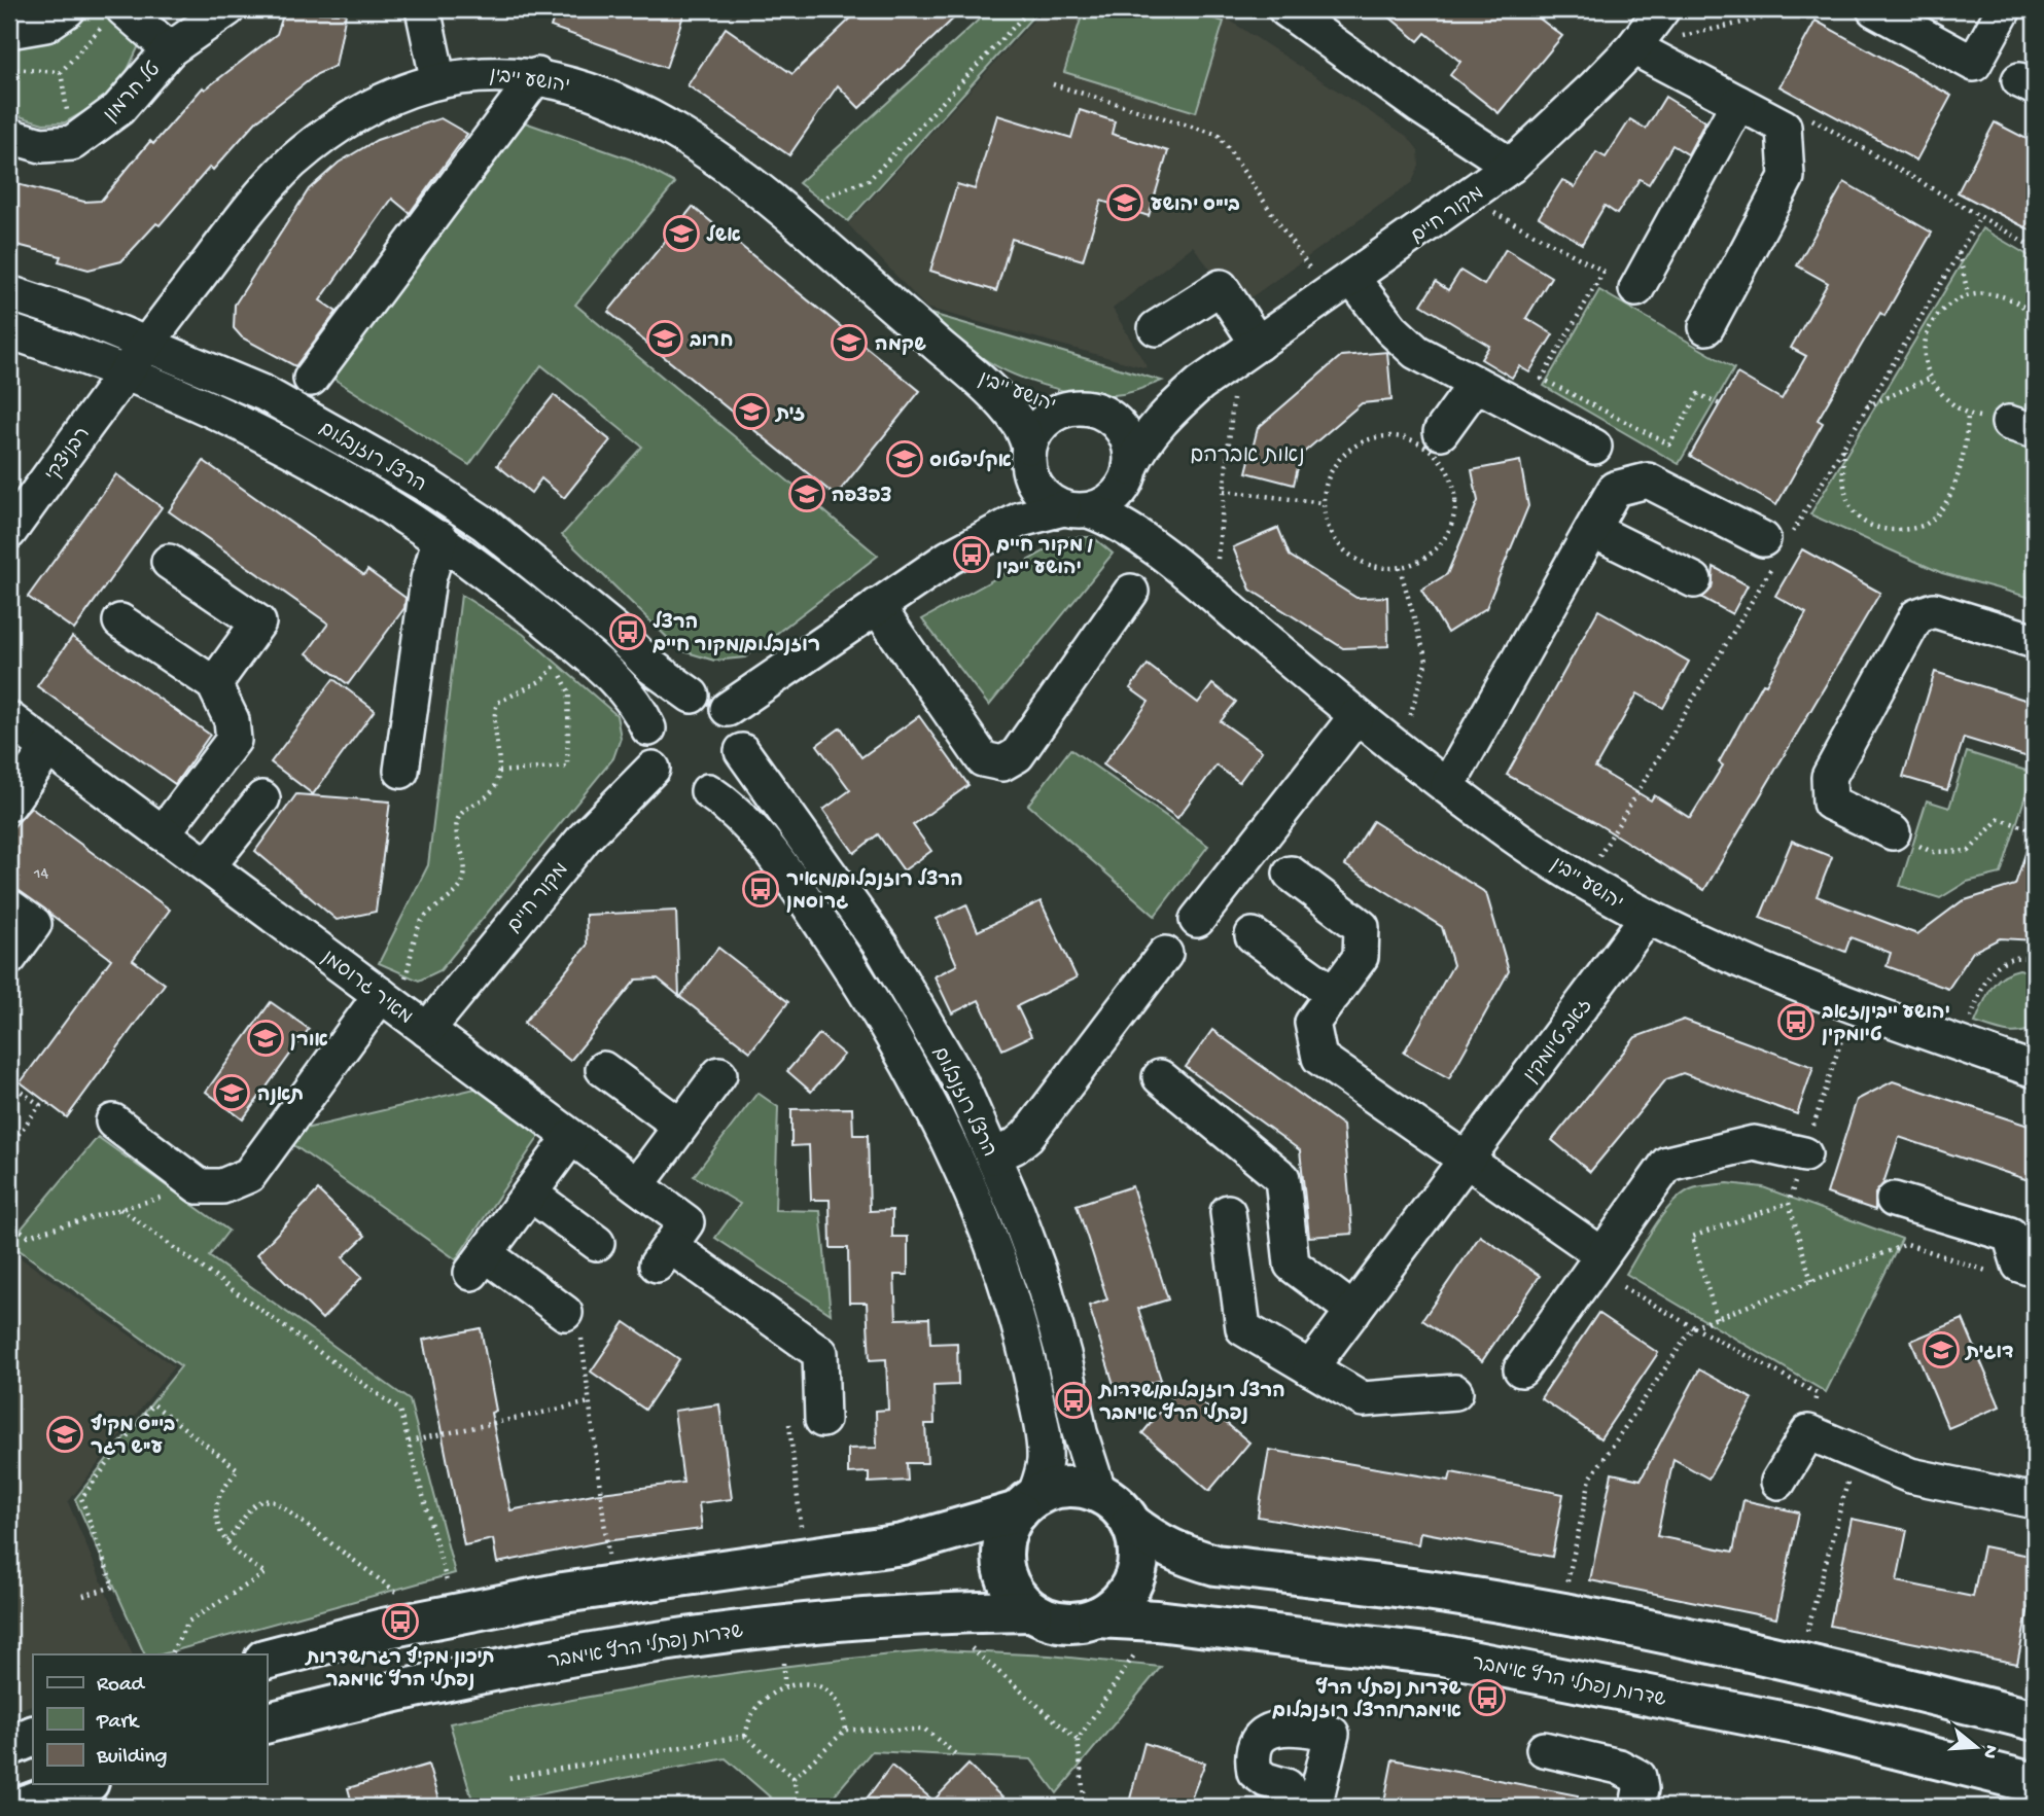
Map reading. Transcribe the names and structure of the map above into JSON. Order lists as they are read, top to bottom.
{
  "streets": {
    "main road": ["שדרות נפתלי הרץ אימבר"],
    "street": [
      "יהושע ייבין",
      "טל חרמון",
      "מקור חיים",
      "רבניצקי",
      "הרצל רוזנבלום",
      "מאיר גרוסמן",
      "זאב טיומקין"
    ]
  },
  "crossings": [
    ["יהושע ייבין", "מקור חיים"],
    ["יהושע ייבין", "רבניצקי"],
    ["יהושע ייבין", "הרצל רוזנבלום"],
    ["יהושע ייבין", "זאב טיומקין"],
    ["מקור חיים", "הרצל רוזנבלום"],
    ["מקור חיים", "מאיר גרוסמן"],
    ["רבניצקי", "הרצל רוזנבלום"],
    ["הרצל רוזנבלום", "שדרות נפתלי הרץ אימבר"]
  ],
  "districts": ["נאות אברהם"],
  "places": {
    "school or university": [
      "בי\"ס יהושע",
      "אשל",
      "חרוב",
      "שקמה",
      "זית",
      "אקליפטוס",
      "צפצפה",
      "אורן",
      "תאנה",
      "דוגית",
      "בי\"ס מקיף ע\"ש רגר"
    ],
    "bus stop": [
      "מקור חיים / יהושע ייבין",
      "הרצל רוזנבלום/מקור חיים",
      "הרצל רוזנבלום/מאיר גרוסמן",
      "יהושע ייבין/זאב טיומקין",
      "הרצל רוזנבלום/שדרות נפתלי הרץ אימבר",
      "תיכון מקיף רגר/שדרות נפתלי הרץ אימבר",
      "שדרות נפתלי הרץ אימבר/הרצל רוזנבלום"
    ]
  },
  "house_numbers": ["14"],
  "legend": ["Road", "Park", "Building"],
  "north": "right"
}
